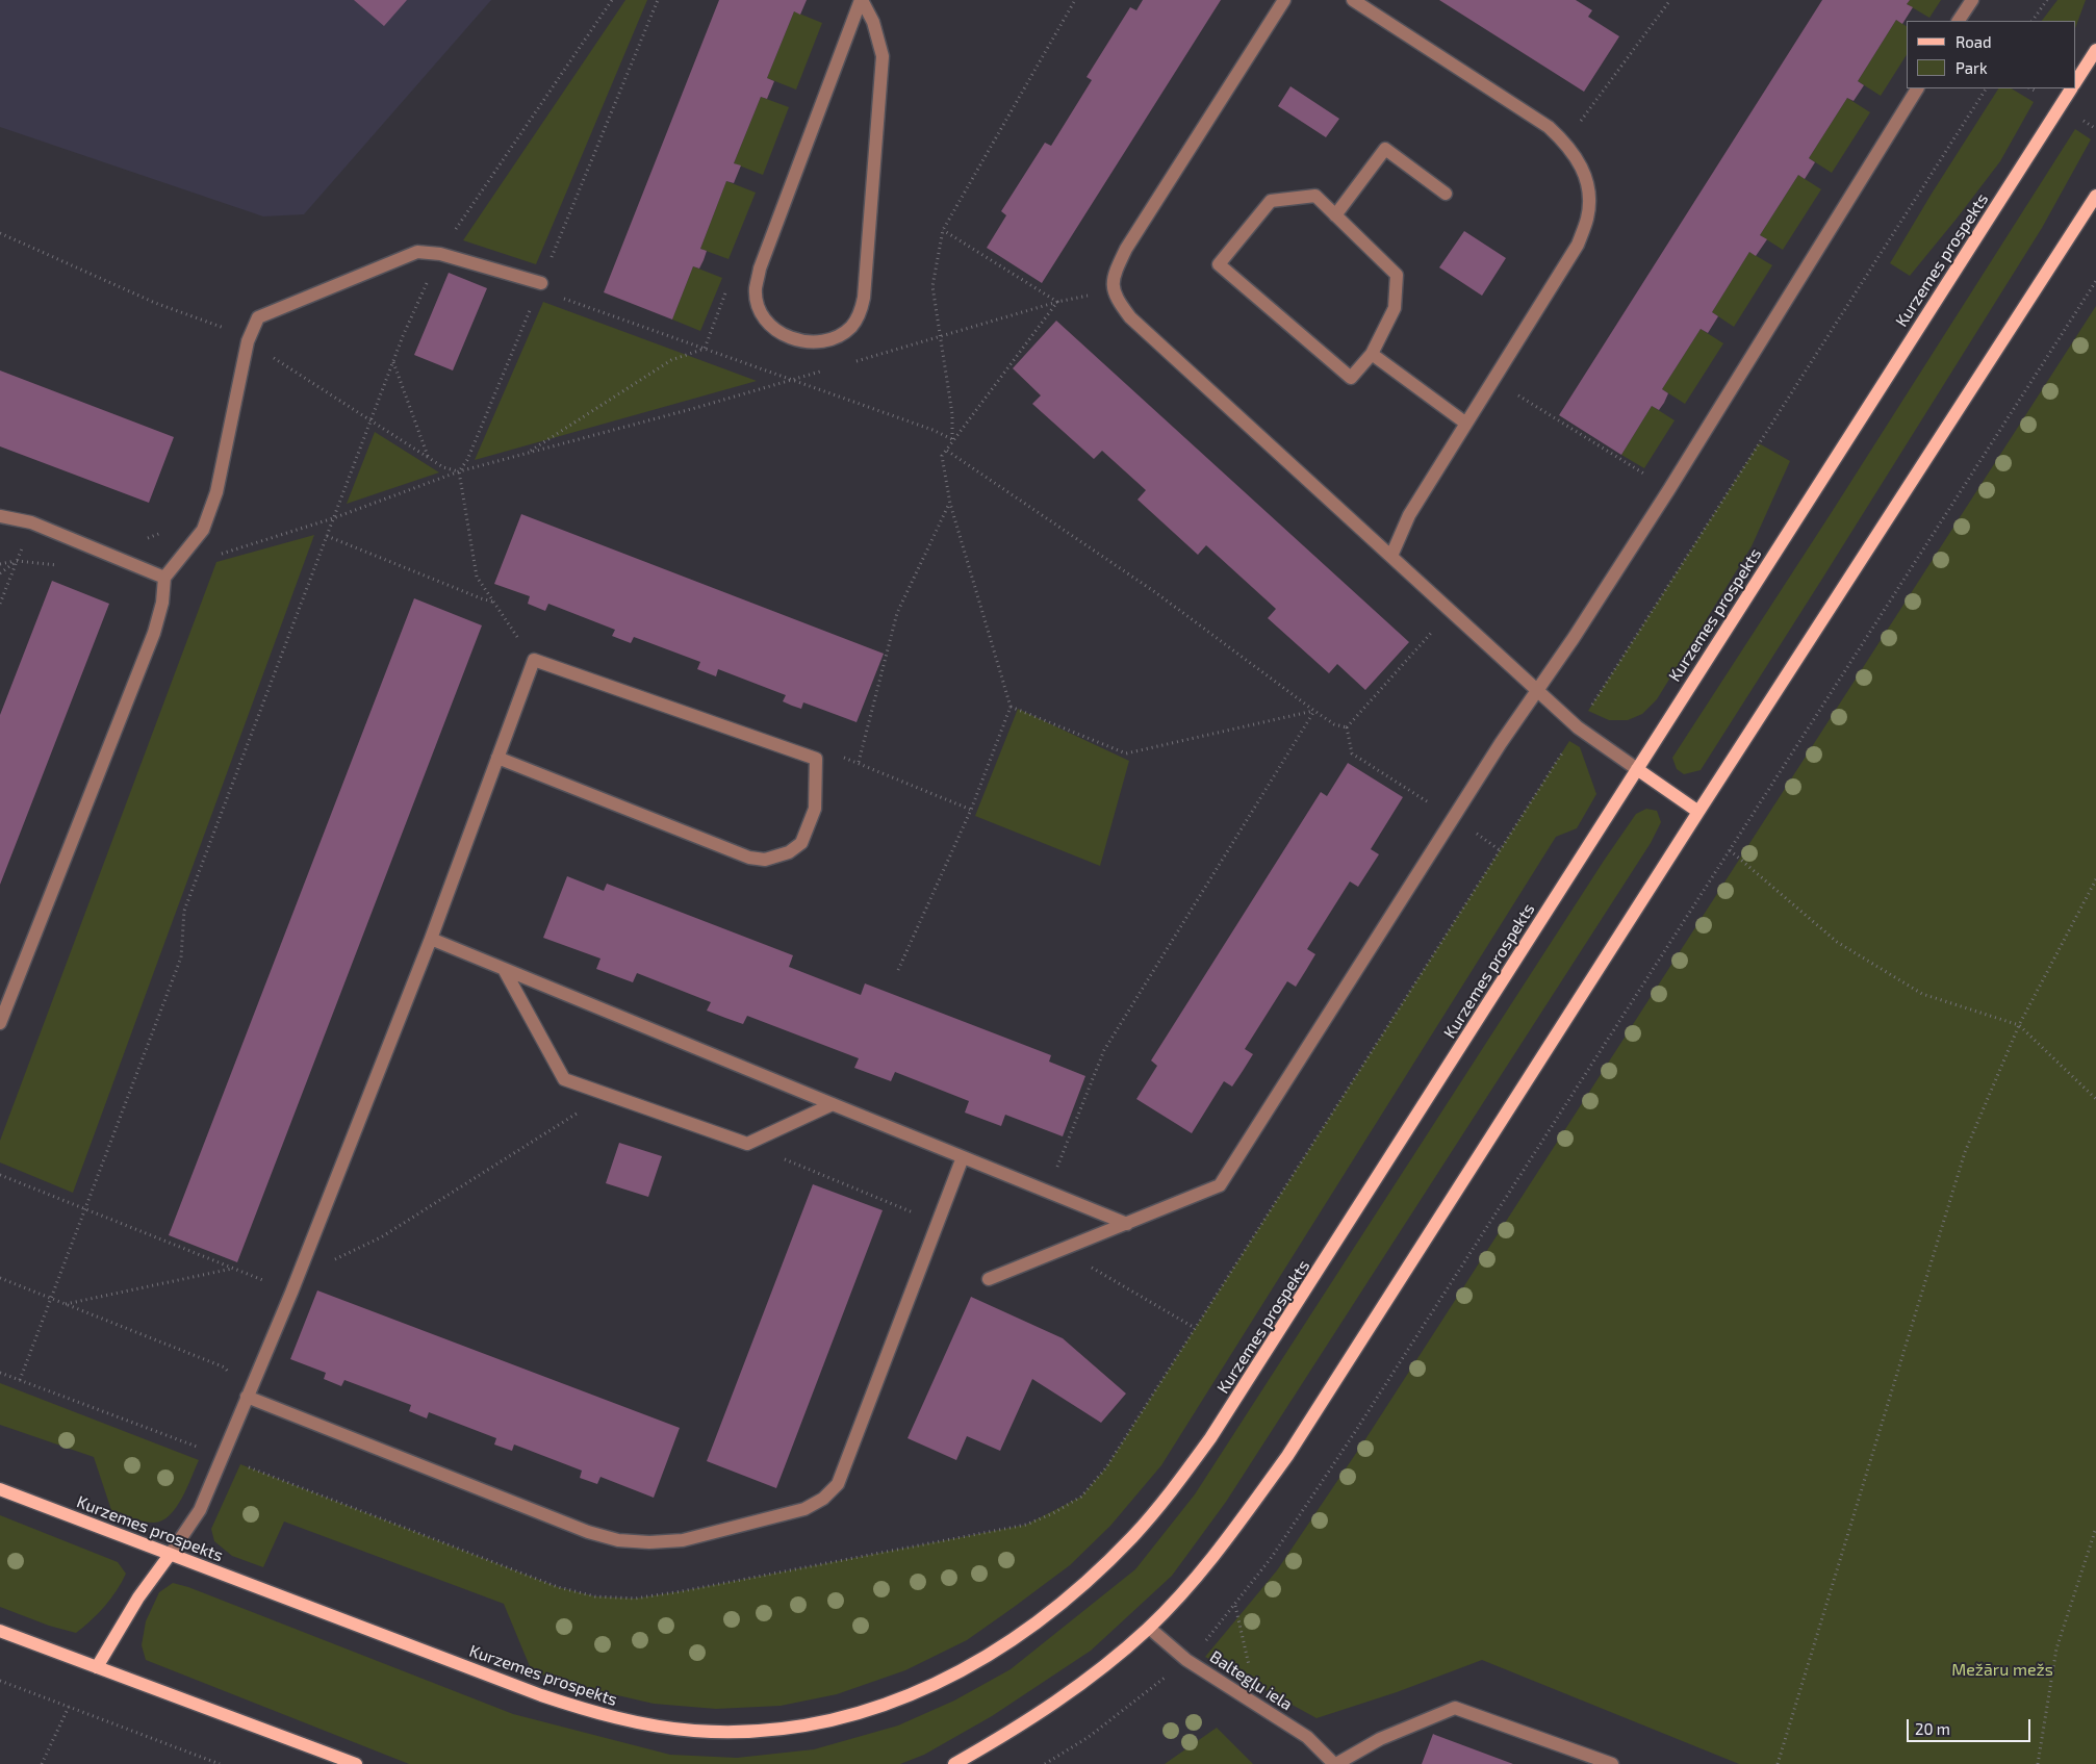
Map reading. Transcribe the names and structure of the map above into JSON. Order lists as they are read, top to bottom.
{
  "streets": {
    "main road": ["Kurzemes prospekts"],
    "street": ["Baltegļu iela"]
  },
  "parks": ["Mežāru mežs"],
  "legend": ["Road", "Park"],
  "scale_bar": "20 m"
}
